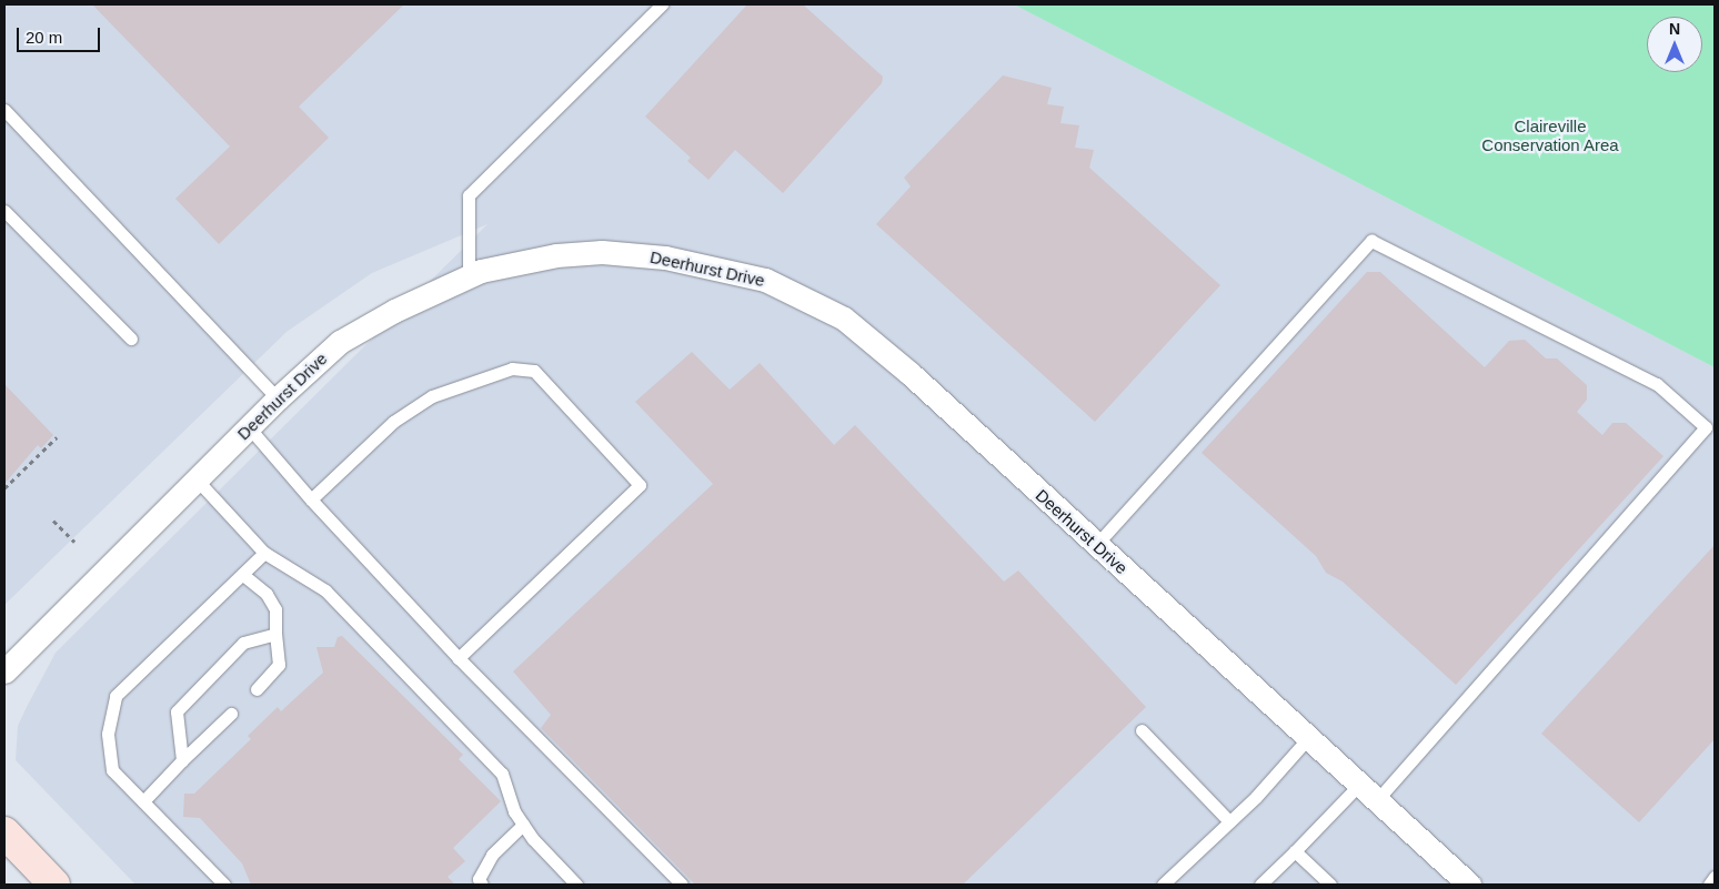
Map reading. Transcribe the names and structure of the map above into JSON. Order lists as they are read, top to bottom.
{
  "streets": {
    "street": ["Deerhurst Drive"]
  },
  "parks": ["Claireville Conservation Area"],
  "scale_bar": "20 m",
  "north": "top"
}
